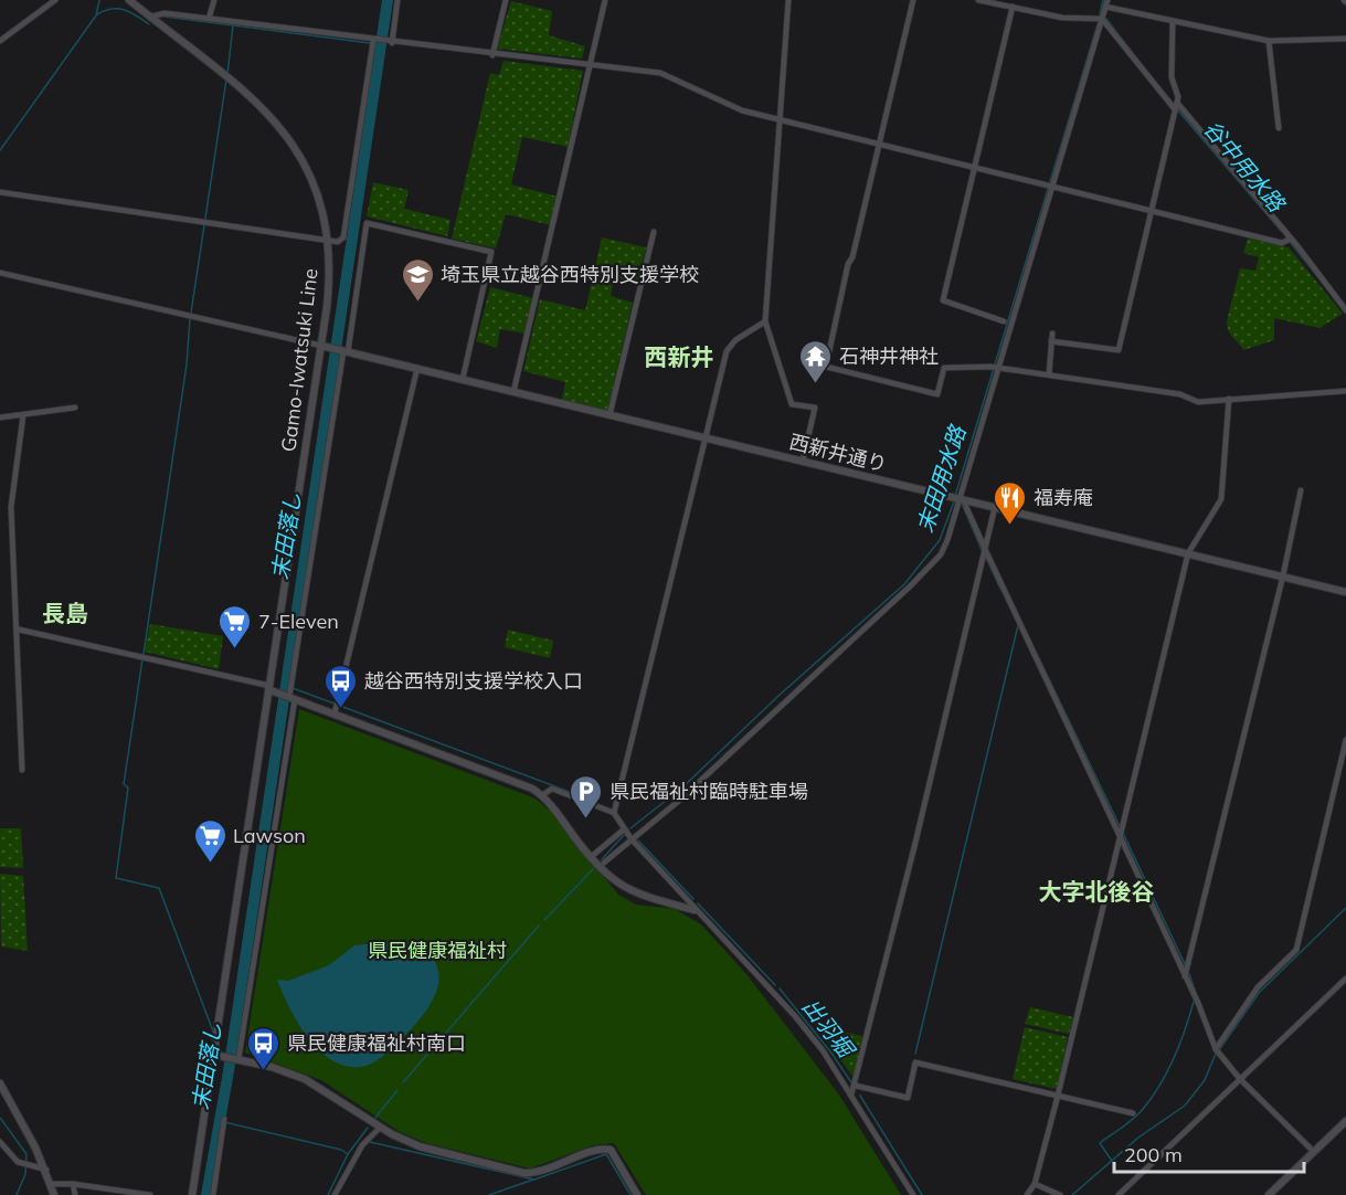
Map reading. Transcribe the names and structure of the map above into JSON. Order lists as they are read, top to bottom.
{
  "streets": {
    "street": ["Gamo-Iwatsuki Line", "西新井通り"]
  },
  "crossings": [
    ["Gamo-Iwatsuki Line", "西新井通り"]
  ],
  "districts": ["西新井", "長島", "大字北後谷"],
  "water": [
    "谷中用水路",
    "末田用水路",
    "末田落し",
    "出羽堀"
  ],
  "parks": ["県民健康福祉村"],
  "places": {
    "school or university": ["埼玉県立越谷西特別支援学校"],
    "temple": ["石神井神社"],
    "restaurant": ["福寿庵"],
    "supermarket": ["7-Eleven", "Lawson"],
    "bus stop": ["越谷西特別支援学校入口", "県民健康福祉村南口"],
    "parking": ["県民福祉村臨時駐車場"]
  },
  "scale_bar": "200 m"
}
